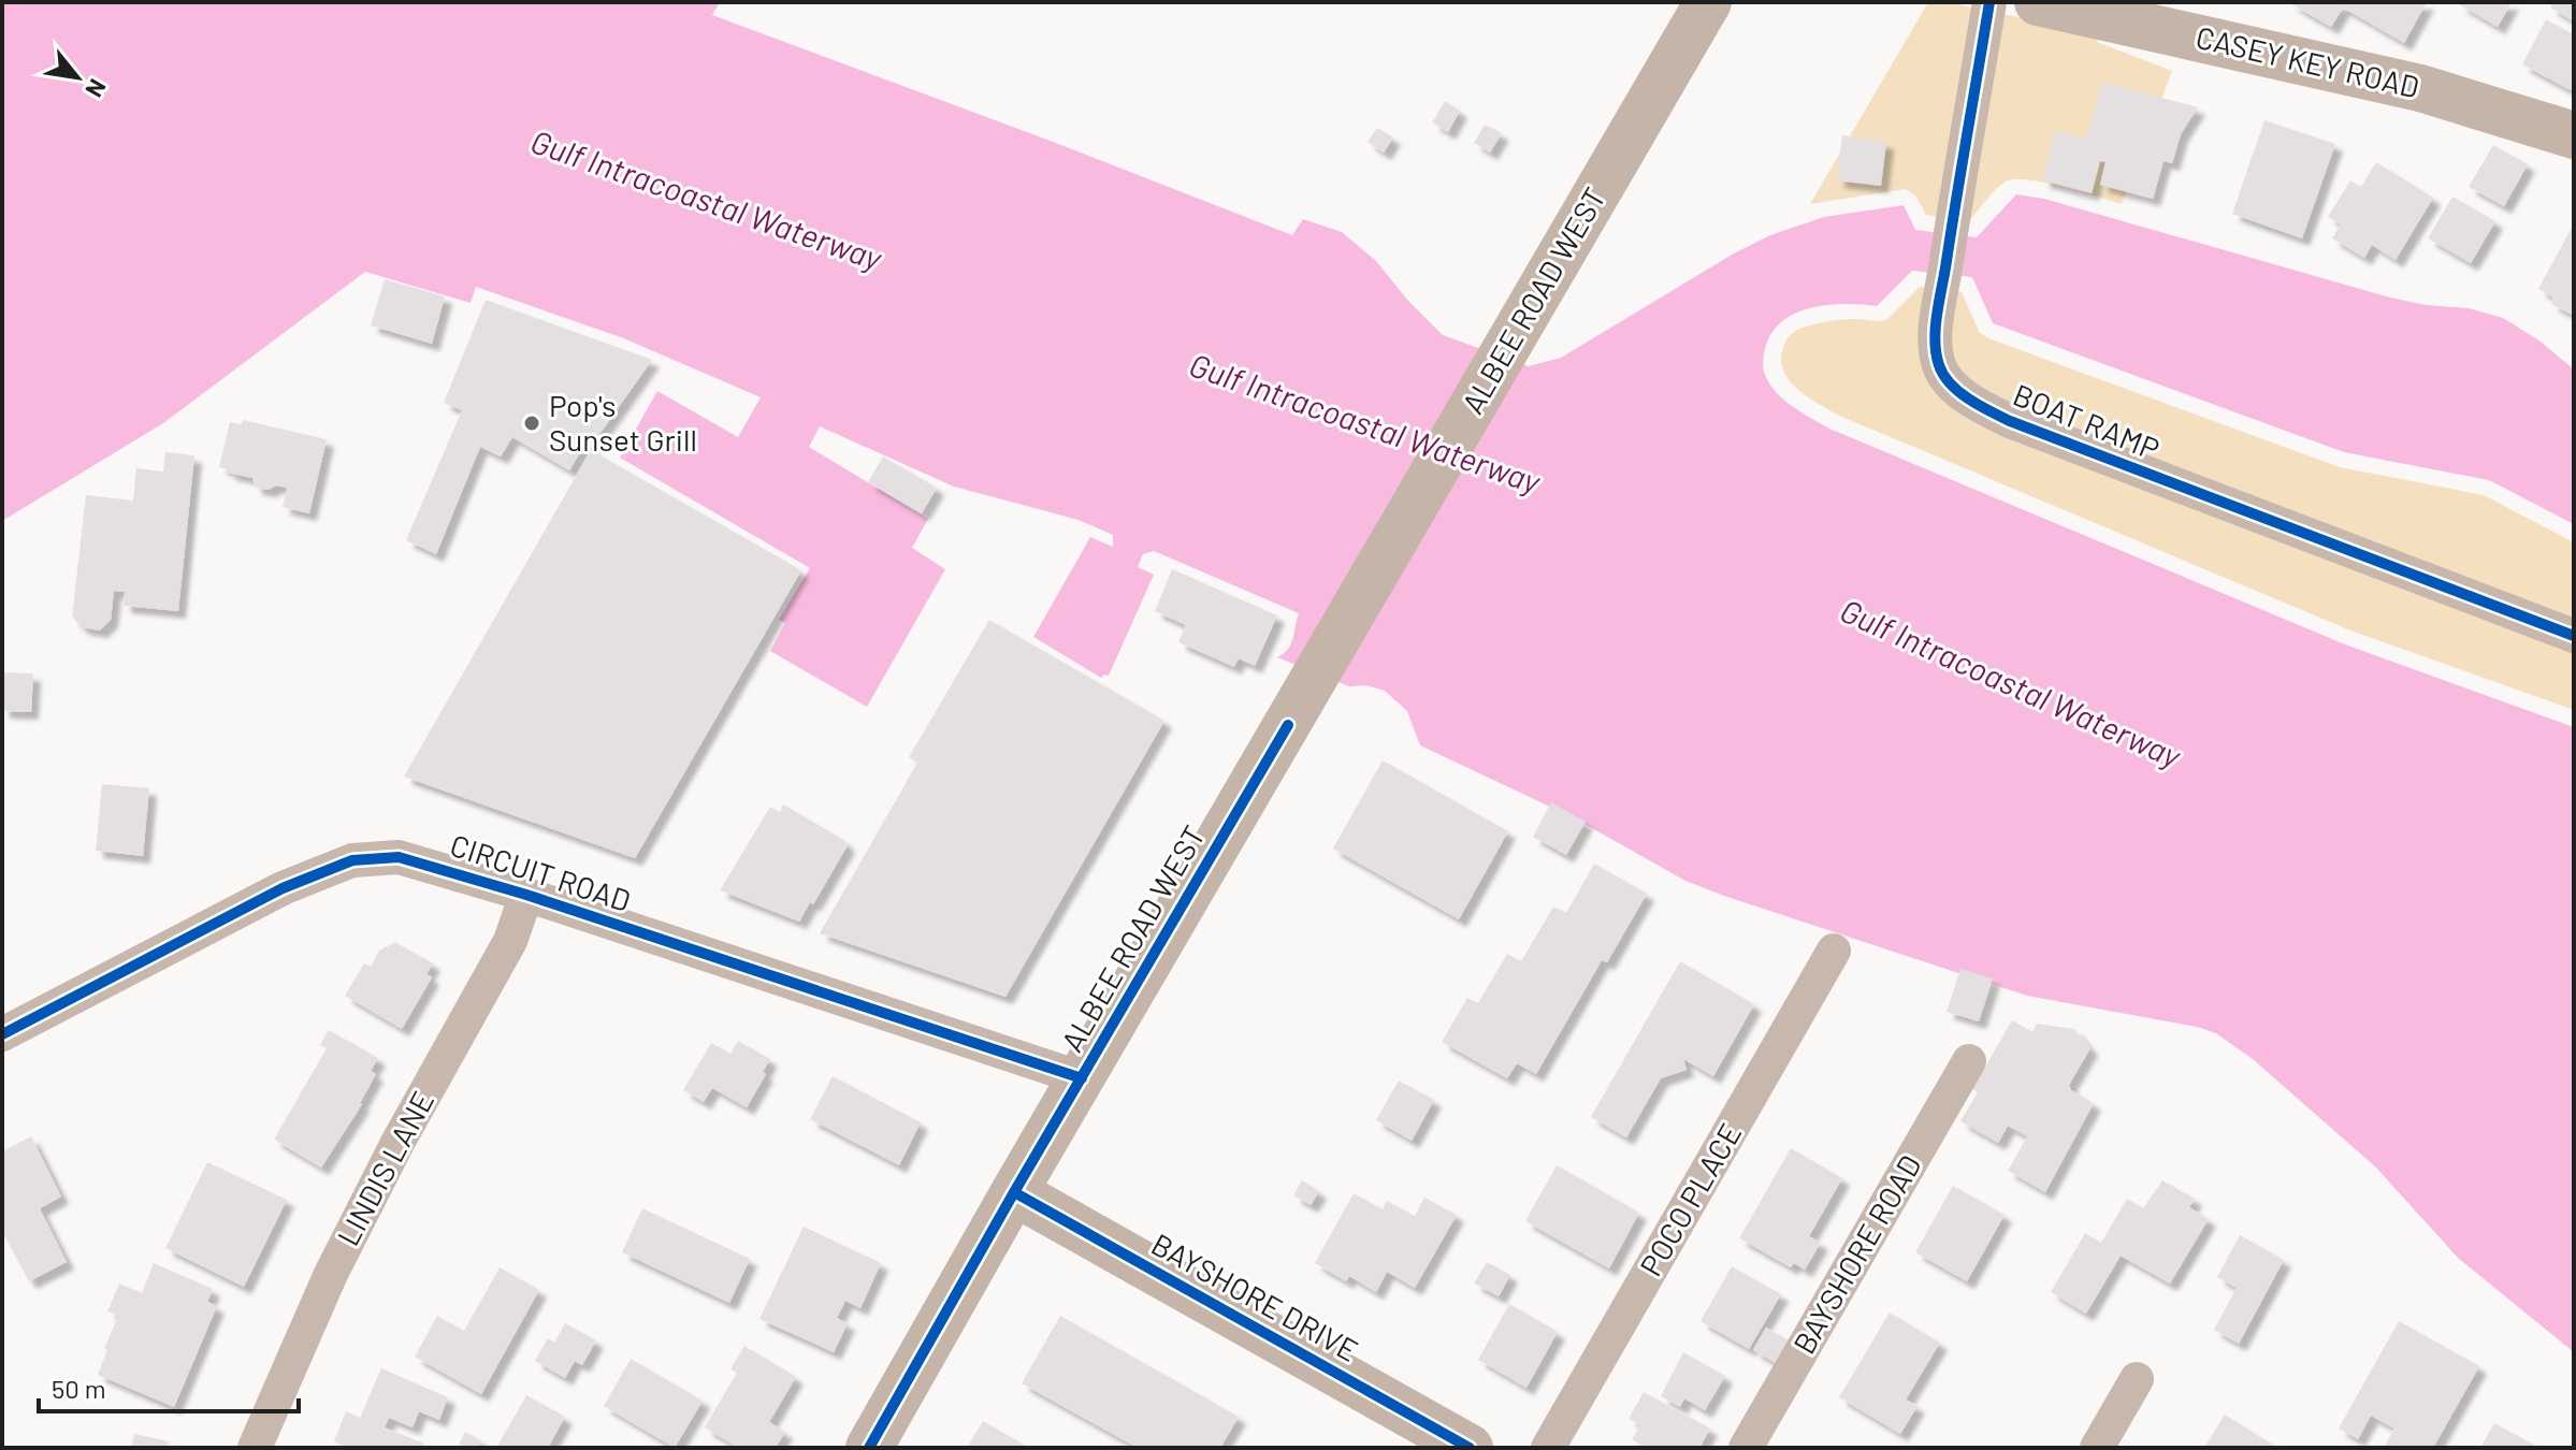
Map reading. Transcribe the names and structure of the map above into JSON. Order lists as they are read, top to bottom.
{
  "streets": {
    "street": [
      "CASEY KEY ROAD",
      "ALBEE ROAD WEST",
      "BOAT RAMP",
      "CIRCUIT ROAD",
      "LINDIS LANE",
      "POCO PLACE",
      "BAYSHORE ROAD",
      "BAYSHORE DRIVE"
    ]
  },
  "crossings": [
    ["ALBEE ROAD WEST", "CIRCUIT ROAD"],
    ["ALBEE ROAD WEST", "BAYSHORE DRIVE"],
    ["CIRCUIT ROAD", "LINDIS LANE"]
  ],
  "water": ["Gulf Intracoastal Waterway"],
  "places": ["Pop's Sunset Grill"],
  "scale_bar": "50 m",
  "north": "bottom right"
}
